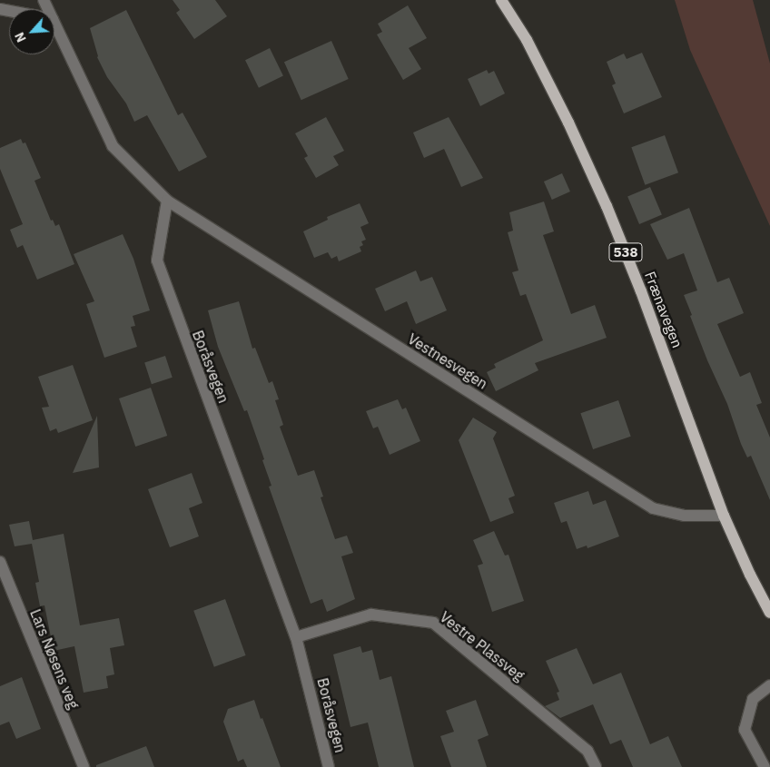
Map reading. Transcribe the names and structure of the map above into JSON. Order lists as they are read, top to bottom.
{
  "streets": {
    "main road": ["538", "Frænavegen"],
    "street": [
      "Vestnesvegen",
      "Boråsvegen",
      "Vestre Plassveg",
      "Lars Nøsens veg"
    ]
  },
  "crossings": [
    ["Frænavegen", "Vestnesvegen"],
    ["Vestnesvegen", "Boråsvegen"],
    ["Boråsvegen", "Vestre Plassveg"]
  ],
  "north": "bottom left"
}
